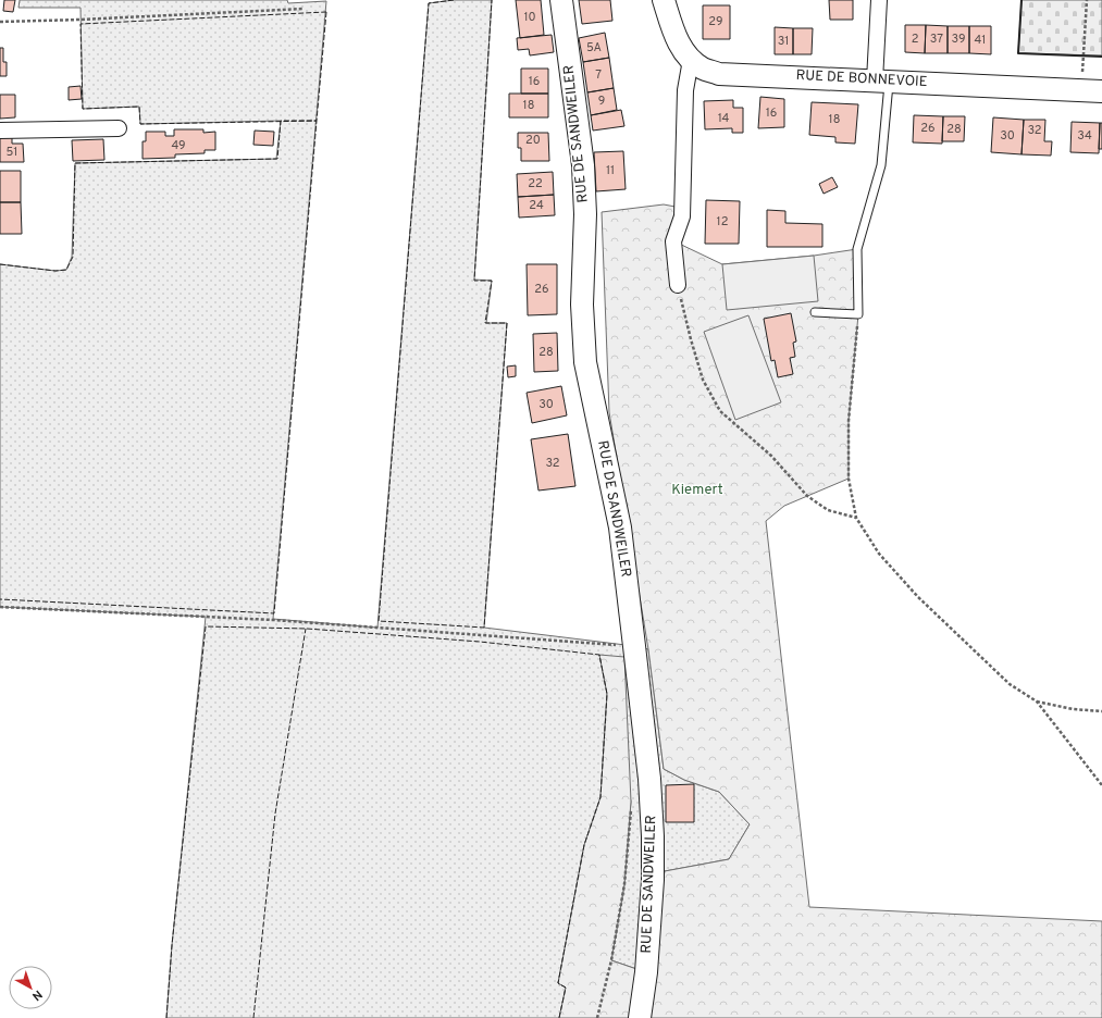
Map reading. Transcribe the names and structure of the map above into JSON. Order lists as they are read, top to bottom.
{
  "streets": {
    "main road": ["RUE DE BONNEVOIE", "RUE DE SANDWEILER"]
  },
  "parks": ["Kiemert"],
  "house_numbers": [
    "10",
    "29",
    "2",
    "37",
    "39",
    "41",
    "31",
    "5A",
    "7",
    "16",
    "9",
    "18",
    "16",
    "14",
    "18",
    "26",
    "28",
    "32",
    "30",
    "34",
    "20",
    "49",
    "51",
    "11",
    "22",
    "24",
    "12",
    "26",
    "28",
    "30",
    "32"
  ],
  "north": "bottom right"
}
